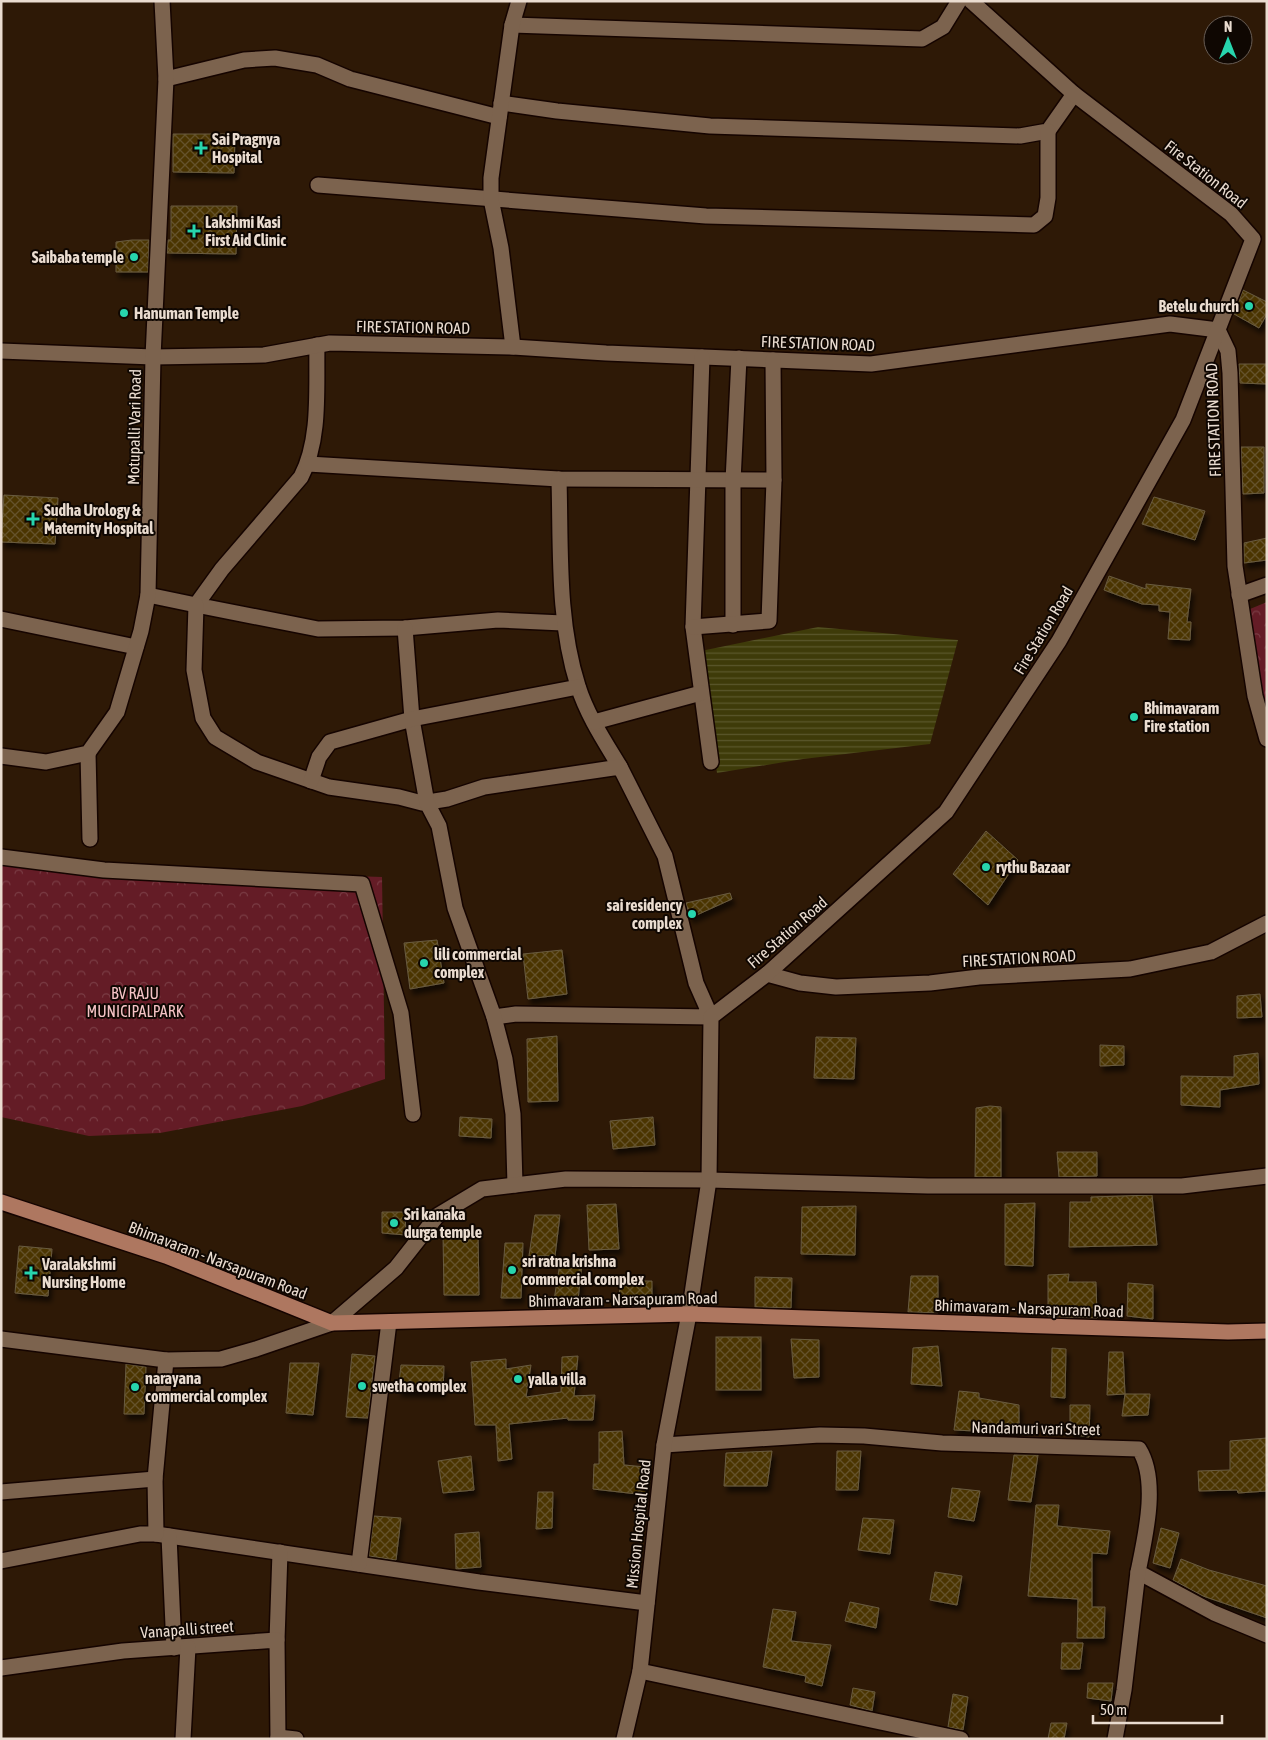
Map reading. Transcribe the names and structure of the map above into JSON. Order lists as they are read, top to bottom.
{
  "streets": {
    "main road": ["Bhimavaram - Narsapuram Road"],
    "street": [
      "Fire Station Road",
      "FIRE STATION ROAD",
      "Motupalli Vari Road",
      "Nandamuri vari Street",
      "Mission Hospital Road",
      "Vanapalli street"
    ]
  },
  "crossings": [
    ["Fire Station Road", "FIRE STATION ROAD"],
    ["FIRE STATION ROAD", "Motupalli Vari Road"],
    ["Bhimavaram - Narsapuram Road", "Mission Hospital Road"],
    ["Nandamuri vari Street", "Mission Hospital Road"]
  ],
  "parks": ["BV RAJU MUNICIPALPARK"],
  "places": {
    "health": [
      "Sai Pragnya Hospital",
      "Lakshmi Kasi First Aid Clinic",
      "Sudha Urology & Maternity Hospital",
      "Varalakshmi Nursing Home"
    ],
    "other": [
      "Saibaba temple",
      "Betelu church",
      "Hanuman Temple",
      "Bhimavaram Fire station",
      "rythu Bazaar",
      "sai residency complex",
      "lili commercial complex",
      "Sri kanaka durga temple",
      "sri ratna krishna commercial complex",
      "yalla villa",
      "swetha complex",
      "narayana commercial complex"
    ]
  },
  "scale_bar": "50 m",
  "north": "top"
}
